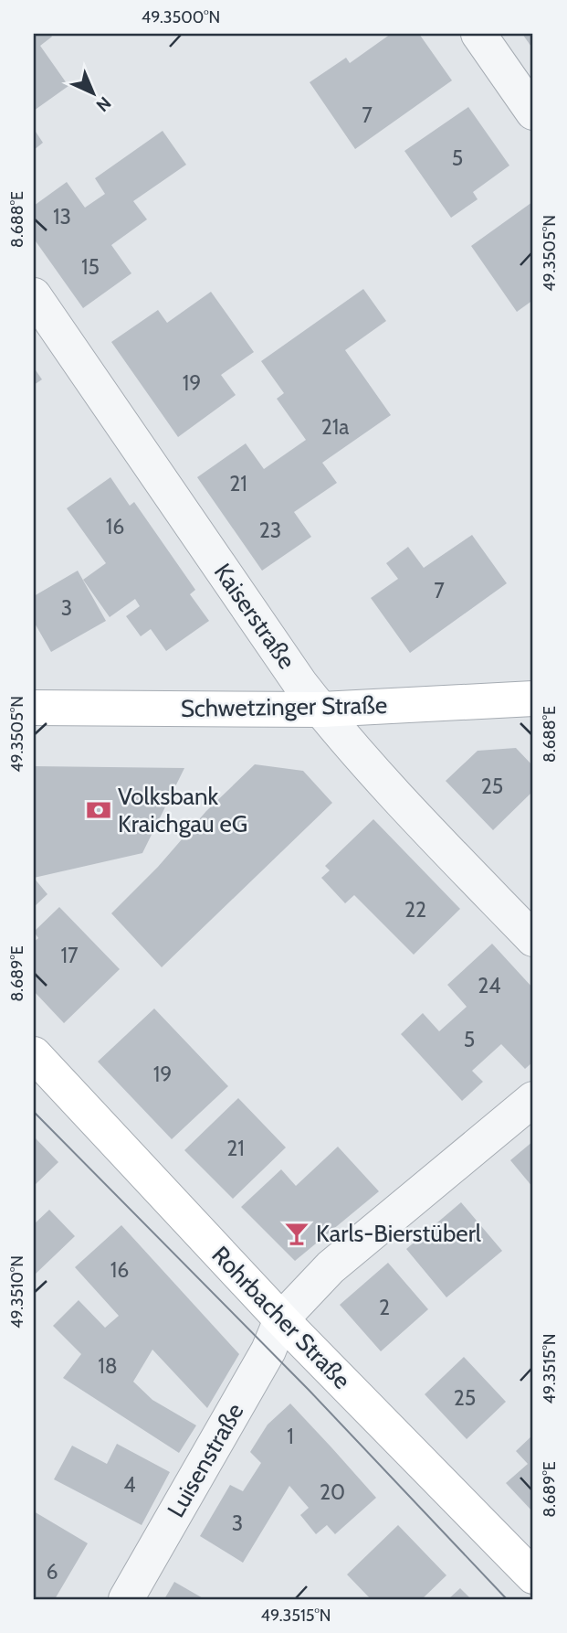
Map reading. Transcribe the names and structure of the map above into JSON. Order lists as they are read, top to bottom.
{
  "streets": {
    "main road": ["Schwetzinger Straße", "Rohrbacher Straße"],
    "street": ["Kaiserstraße", "Luisenstraße"]
  },
  "crossings": [
    ["Kaiserstraße", "Schwetzinger Straße"],
    ["Rohrbacher Straße", "Luisenstraße"]
  ],
  "places": {
    "bank": ["Volksbank Kraichgau eG"],
    "bar": ["Karls-Bierstüberl"]
  },
  "house_numbers": [
    "7",
    "5",
    "13",
    "15",
    "19",
    "21a",
    "21",
    "16",
    "23",
    "7",
    "3",
    "25",
    "22",
    "17",
    "24",
    "5",
    "19",
    "21",
    "16",
    "2",
    "18",
    "25",
    "1",
    "4",
    "20",
    "3",
    "6"
  ],
  "north": "bottom right",
  "coordinates": [
    "49.3500°N",
    "8.688°E",
    "49.3505°N",
    "8.689°E",
    "49.3510°N",
    "49.3515°N"
  ]
}
